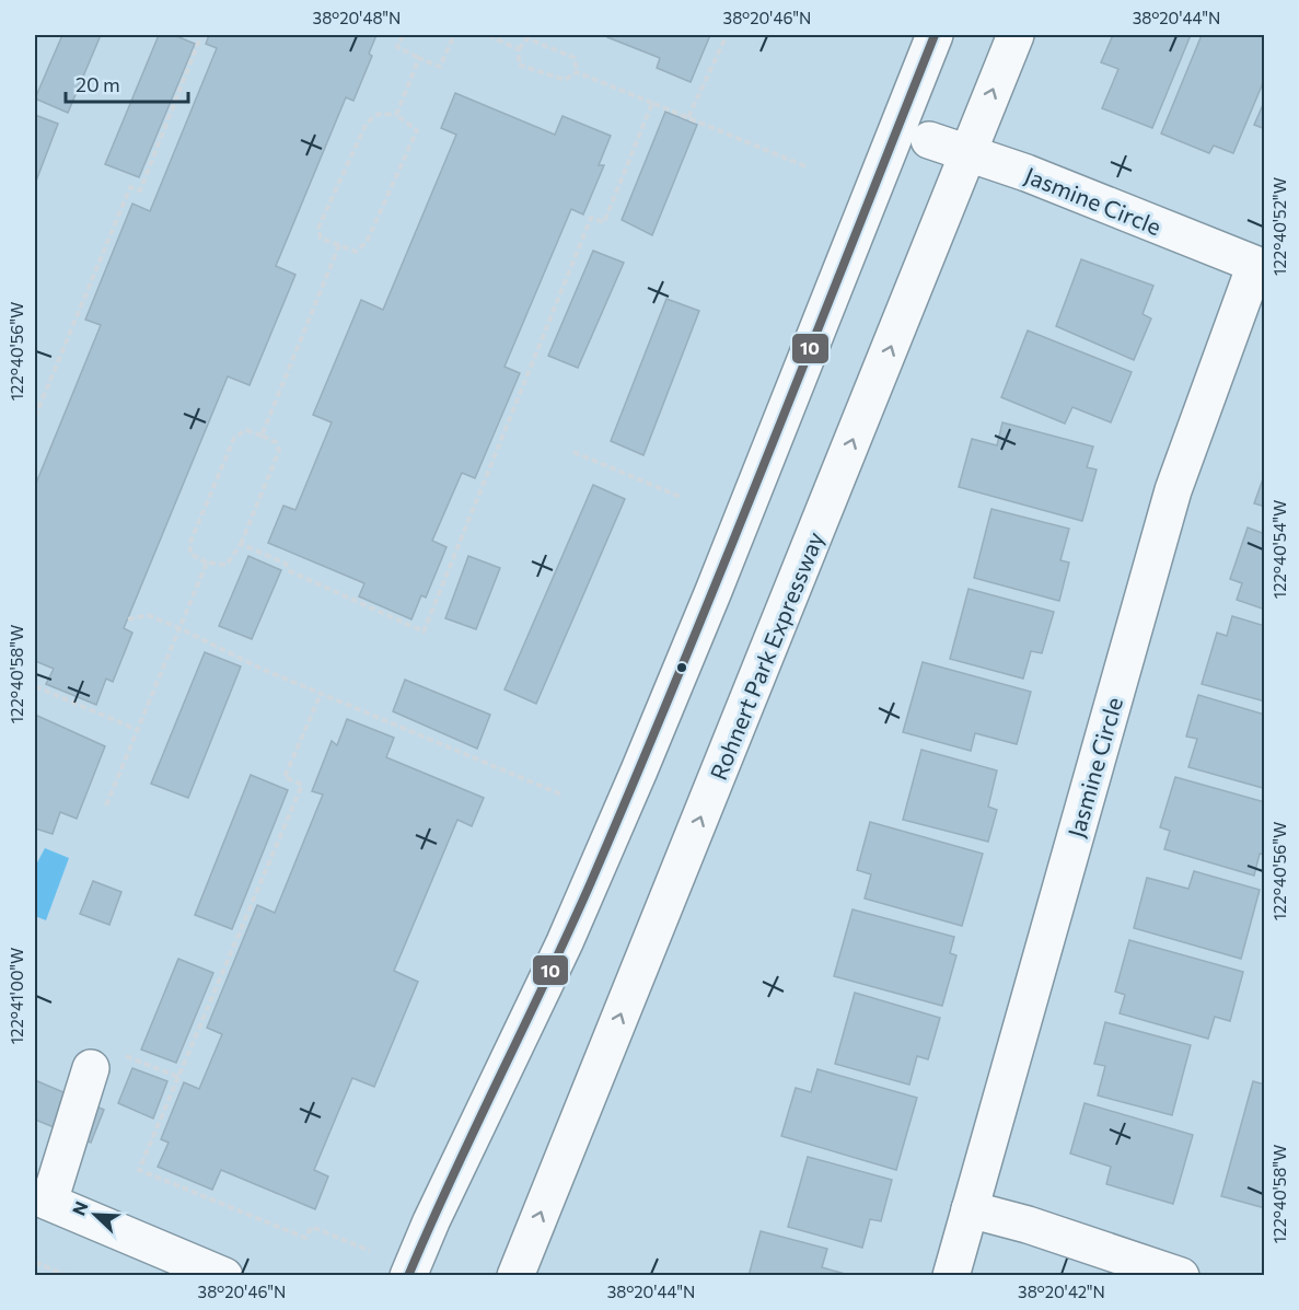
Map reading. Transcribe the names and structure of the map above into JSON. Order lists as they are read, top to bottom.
{
  "streets": {
    "main road": ["Jasmine Circle", "Rohnert Park Expressway"]
  },
  "crossings": [
    ["Jasmine Circle", "Rohnert Park Expressway"]
  ],
  "lines": ["transit line 10"],
  "scale_bar": "20 m",
  "north": "top left",
  "coordinates": [
    "38°20'48\"N",
    "38°20'46\"N",
    "38°20'44\"N",
    "122°40'52\"W",
    "122°40'56\"W",
    "122°40'54\"W",
    "122°40'58\"W",
    "122°41'00\"W",
    "38°20'42\"N"
  ]
}
